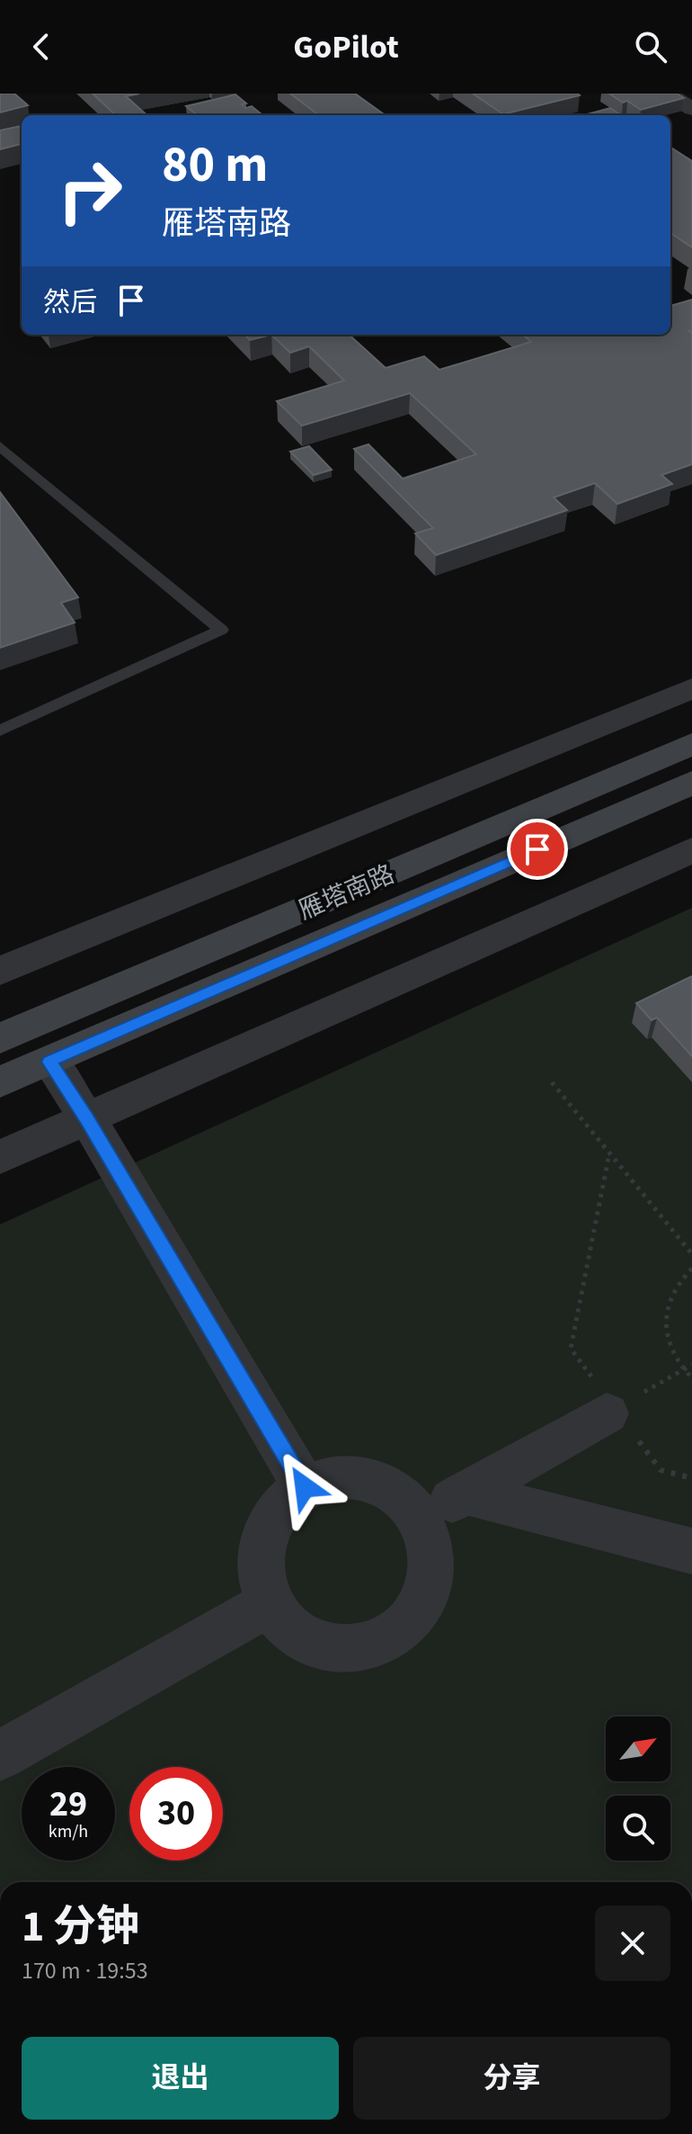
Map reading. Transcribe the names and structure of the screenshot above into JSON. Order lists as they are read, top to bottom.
{
  "streets": {
    "main road": ["雁塔南路"]
  },
  "north": "top right",
  "page": {
    "header": "GoPilot",
    "turn": ["80 m", "雁塔南路"],
    "then": "然后",
    "speed": "29 km/h",
    "limit": "30",
    "heading": ["1 分钟", "170 m · 19:53"],
    "buttons": ["退出", "分享"]
  }
}
